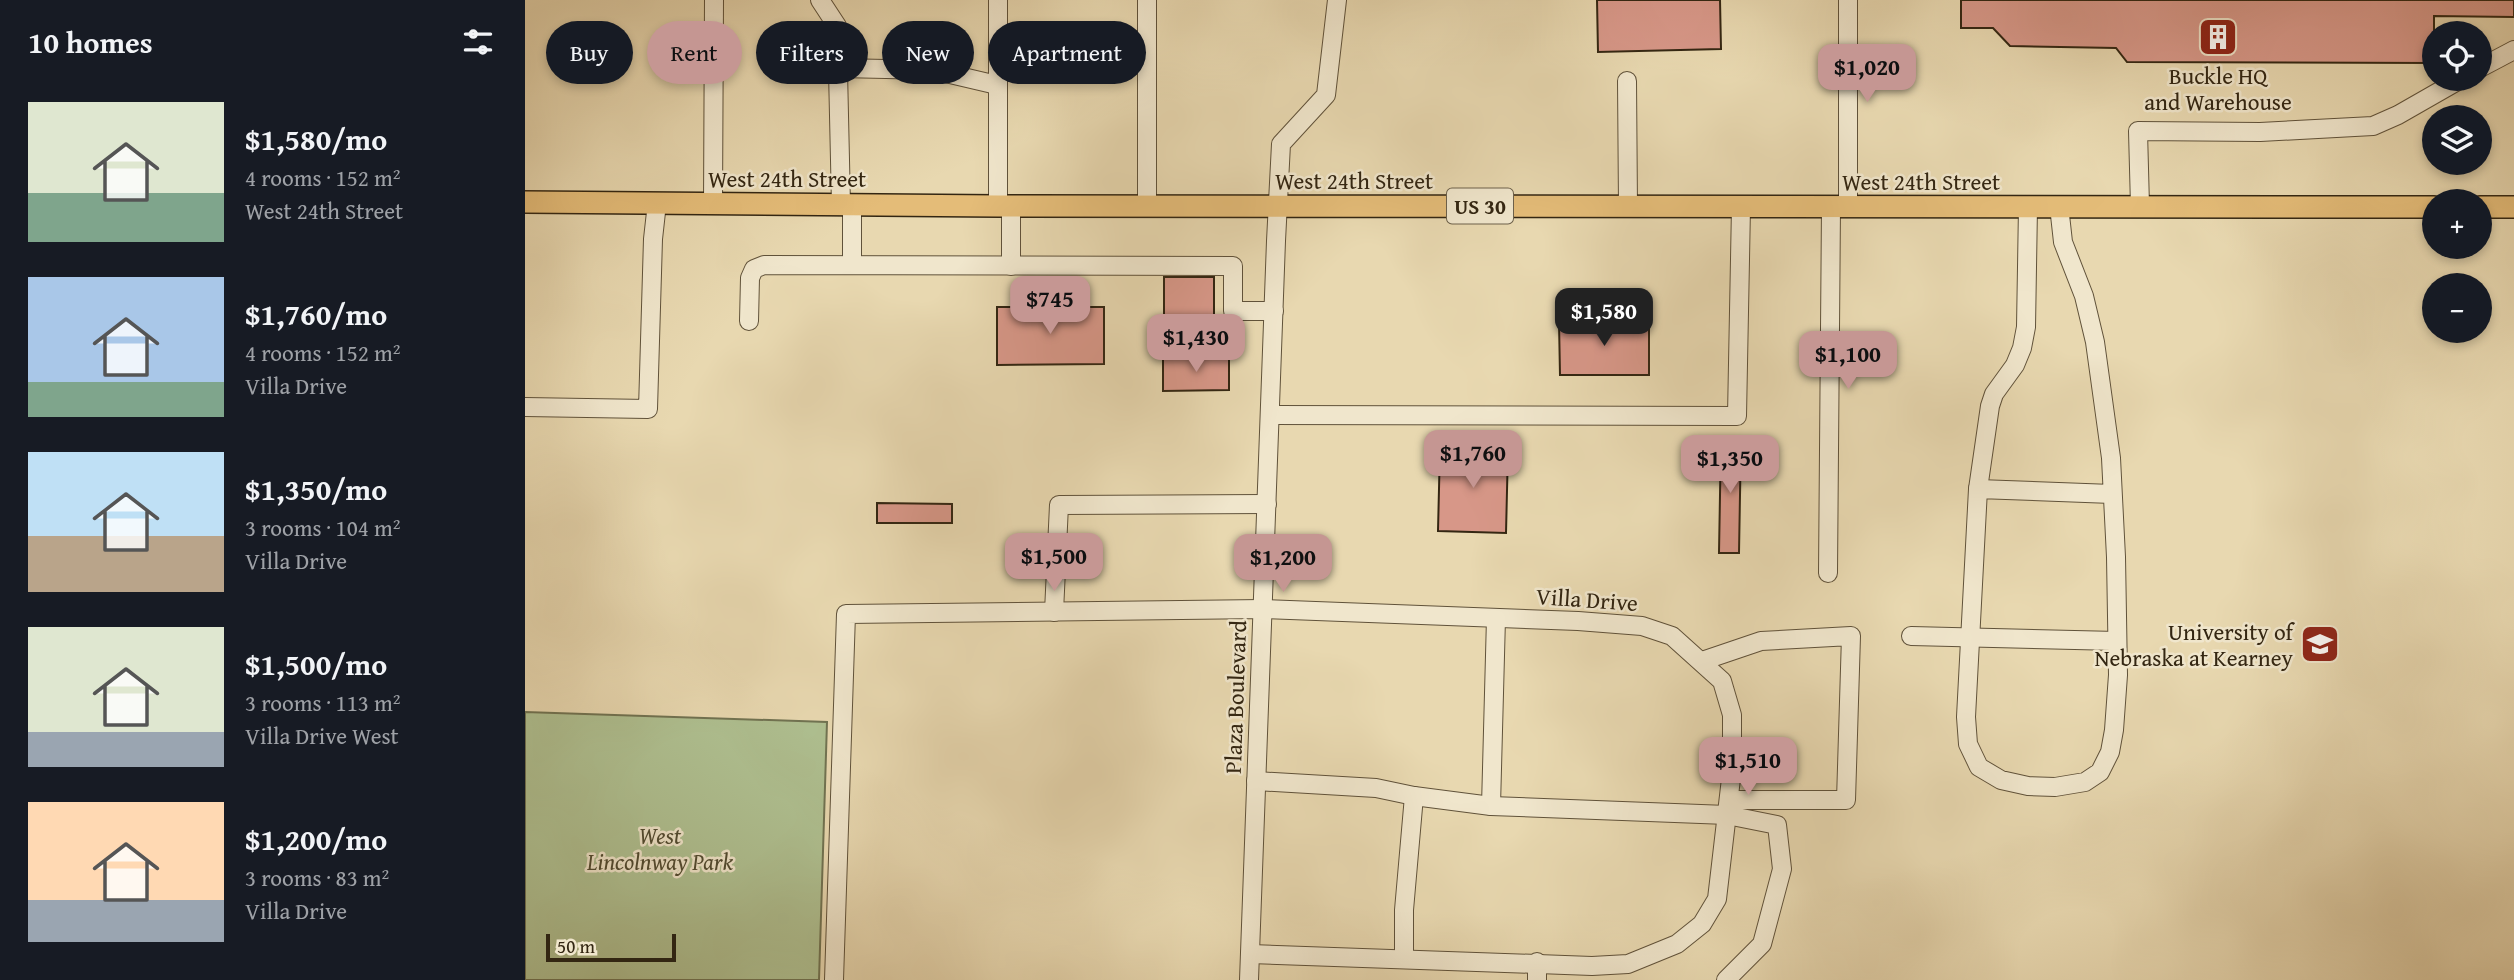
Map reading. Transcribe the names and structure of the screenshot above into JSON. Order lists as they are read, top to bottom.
{
  "streets": {
    "main road": ["West 24th Street", "US 30"],
    "street": ["Villa Drive", "Plaza Boulevard"]
  },
  "crossings": [
    ["West 24th Street", "Plaza Boulevard"],
    ["Villa Drive", "Plaza Boulevard"]
  ],
  "parks": ["West Lincolnway Park"],
  "places": {
    "building": ["Buckle HQ and Warehouse"],
    "school or university": ["University of Nebraska at Kearney"]
  },
  "scale_bar": "50 m",
  "page": {
    "heading": "10 homes",
    "map_buttons": ["+", "−"],
    "chip": [
      "Buy",
      "Rent",
      "Filters",
      "New",
      "Apartment"
    ],
    "price": [
      "$1,020",
      "$745",
      "$1,580",
      "$1,430",
      "$1,100",
      "$1,760",
      "$1,350",
      "$1,500",
      "$1,200",
      "$1,510"
    ],
    "list": [
      {
        "name": "$1,580/mo",
        "note": "4 rooms · 152 m² · West 24th Street"
      },
      {
        "name": "$1,760/mo",
        "note": "4 rooms · 152 m² · Villa Drive"
      },
      {
        "name": "$1,350/mo",
        "note": "3 rooms · 104 m² · Villa Drive"
      },
      {
        "name": "$1,500/mo",
        "note": "3 rooms · 113 m² · Villa Drive West"
      },
      {
        "name": "$1,200/mo",
        "note": "3 rooms · 83 m² · Villa Drive"
      }
    ],
    "scale": "50 m"
  }
}
